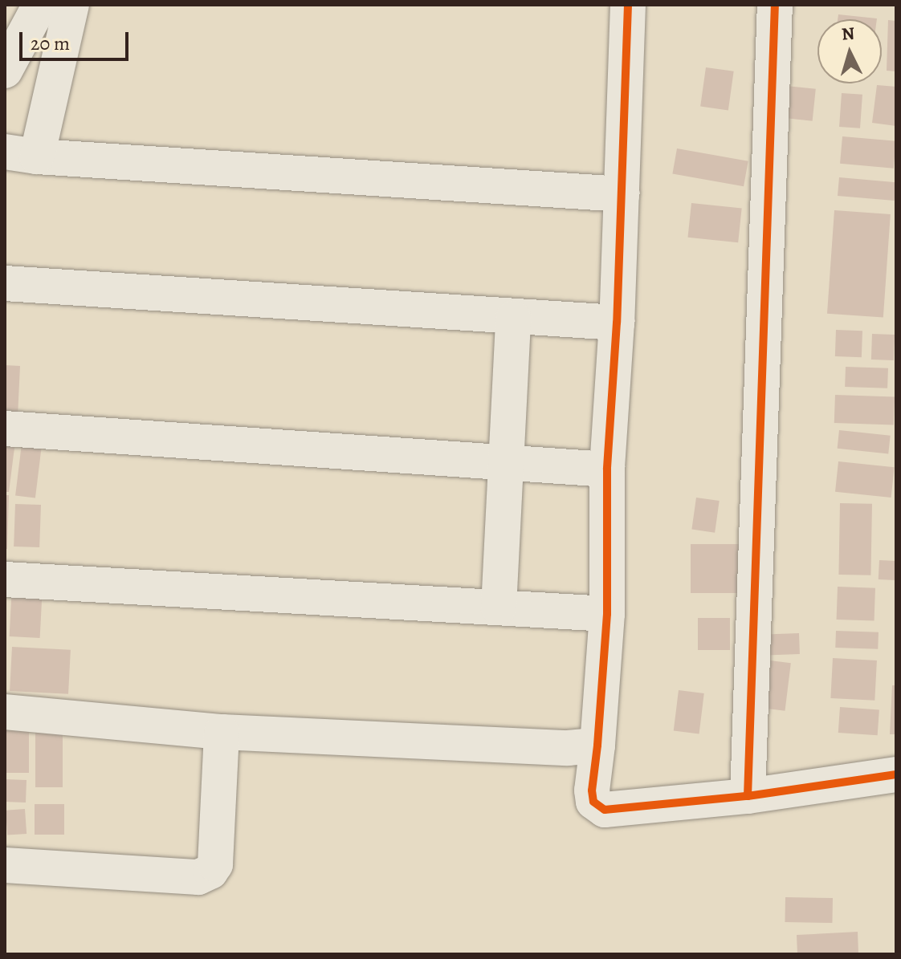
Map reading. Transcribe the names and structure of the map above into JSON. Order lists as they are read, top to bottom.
{
  "scale_bar": "20 m",
  "north": "top"
}
